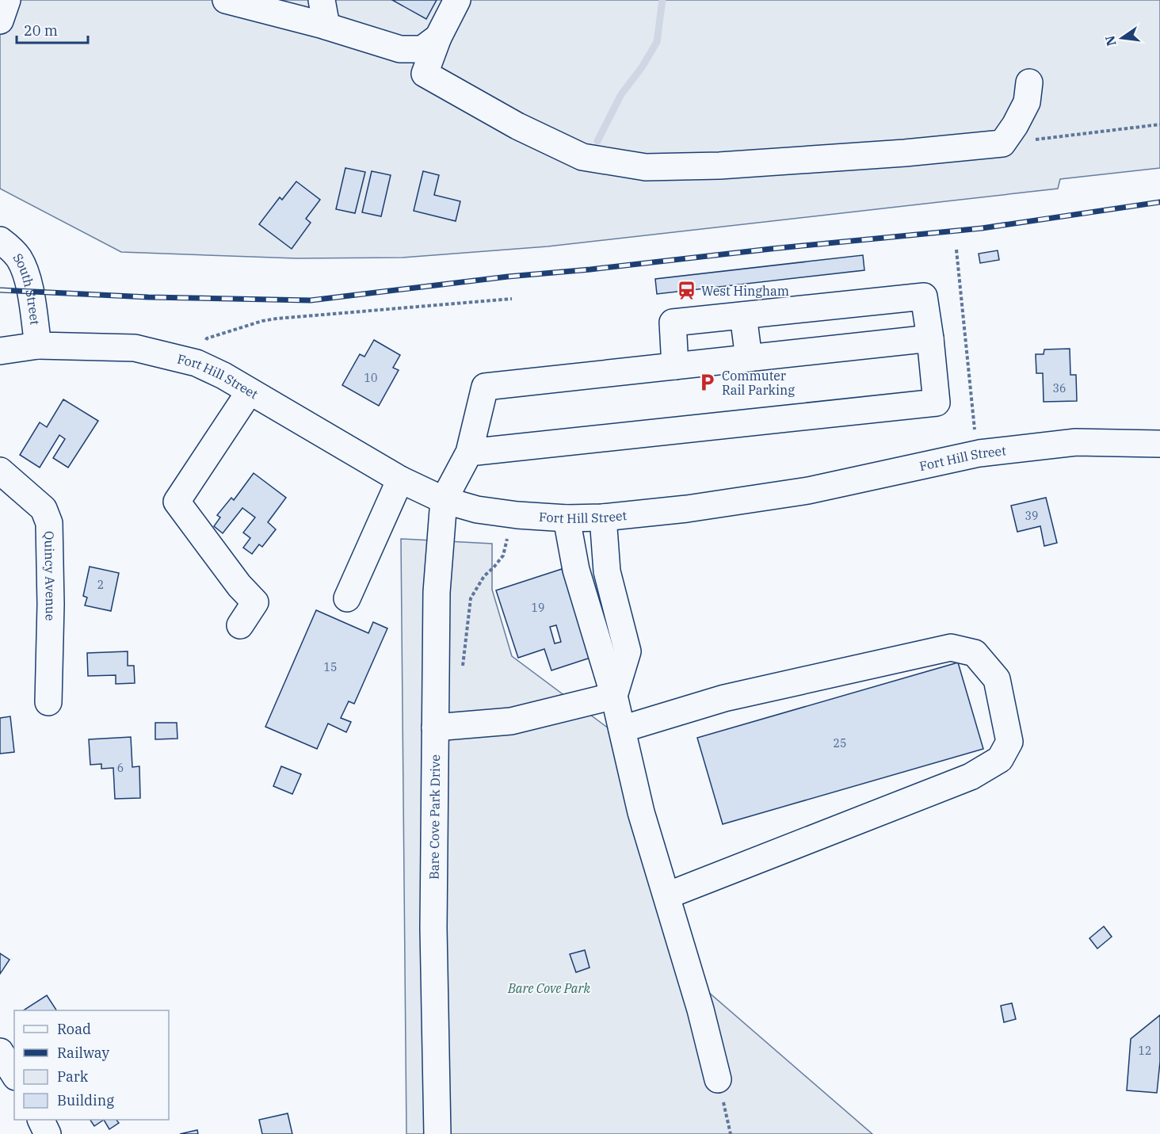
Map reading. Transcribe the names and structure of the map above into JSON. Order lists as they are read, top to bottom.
{
  "streets": {
    "street": [
      "South Street",
      "Fort Hill Street",
      "Quincy Avenue",
      "Bare Cove Park Drive"
    ]
  },
  "crossings": [
    ["South Street", "Fort Hill Street"],
    ["Fort Hill Street", "Bare Cove Park Drive"]
  ],
  "parks": ["Bare Cove Park"],
  "places": {
    "station": ["West Hingham"],
    "parking": ["Commuter Rail Parking"]
  },
  "house_numbers": [
    "10",
    "36",
    "39",
    "2",
    "19",
    "15",
    "25",
    "6",
    "12"
  ],
  "legend": [
    "Road",
    "Railway",
    "Park",
    "Building"
  ],
  "scale_bar": "20 m",
  "north": "left"
}
